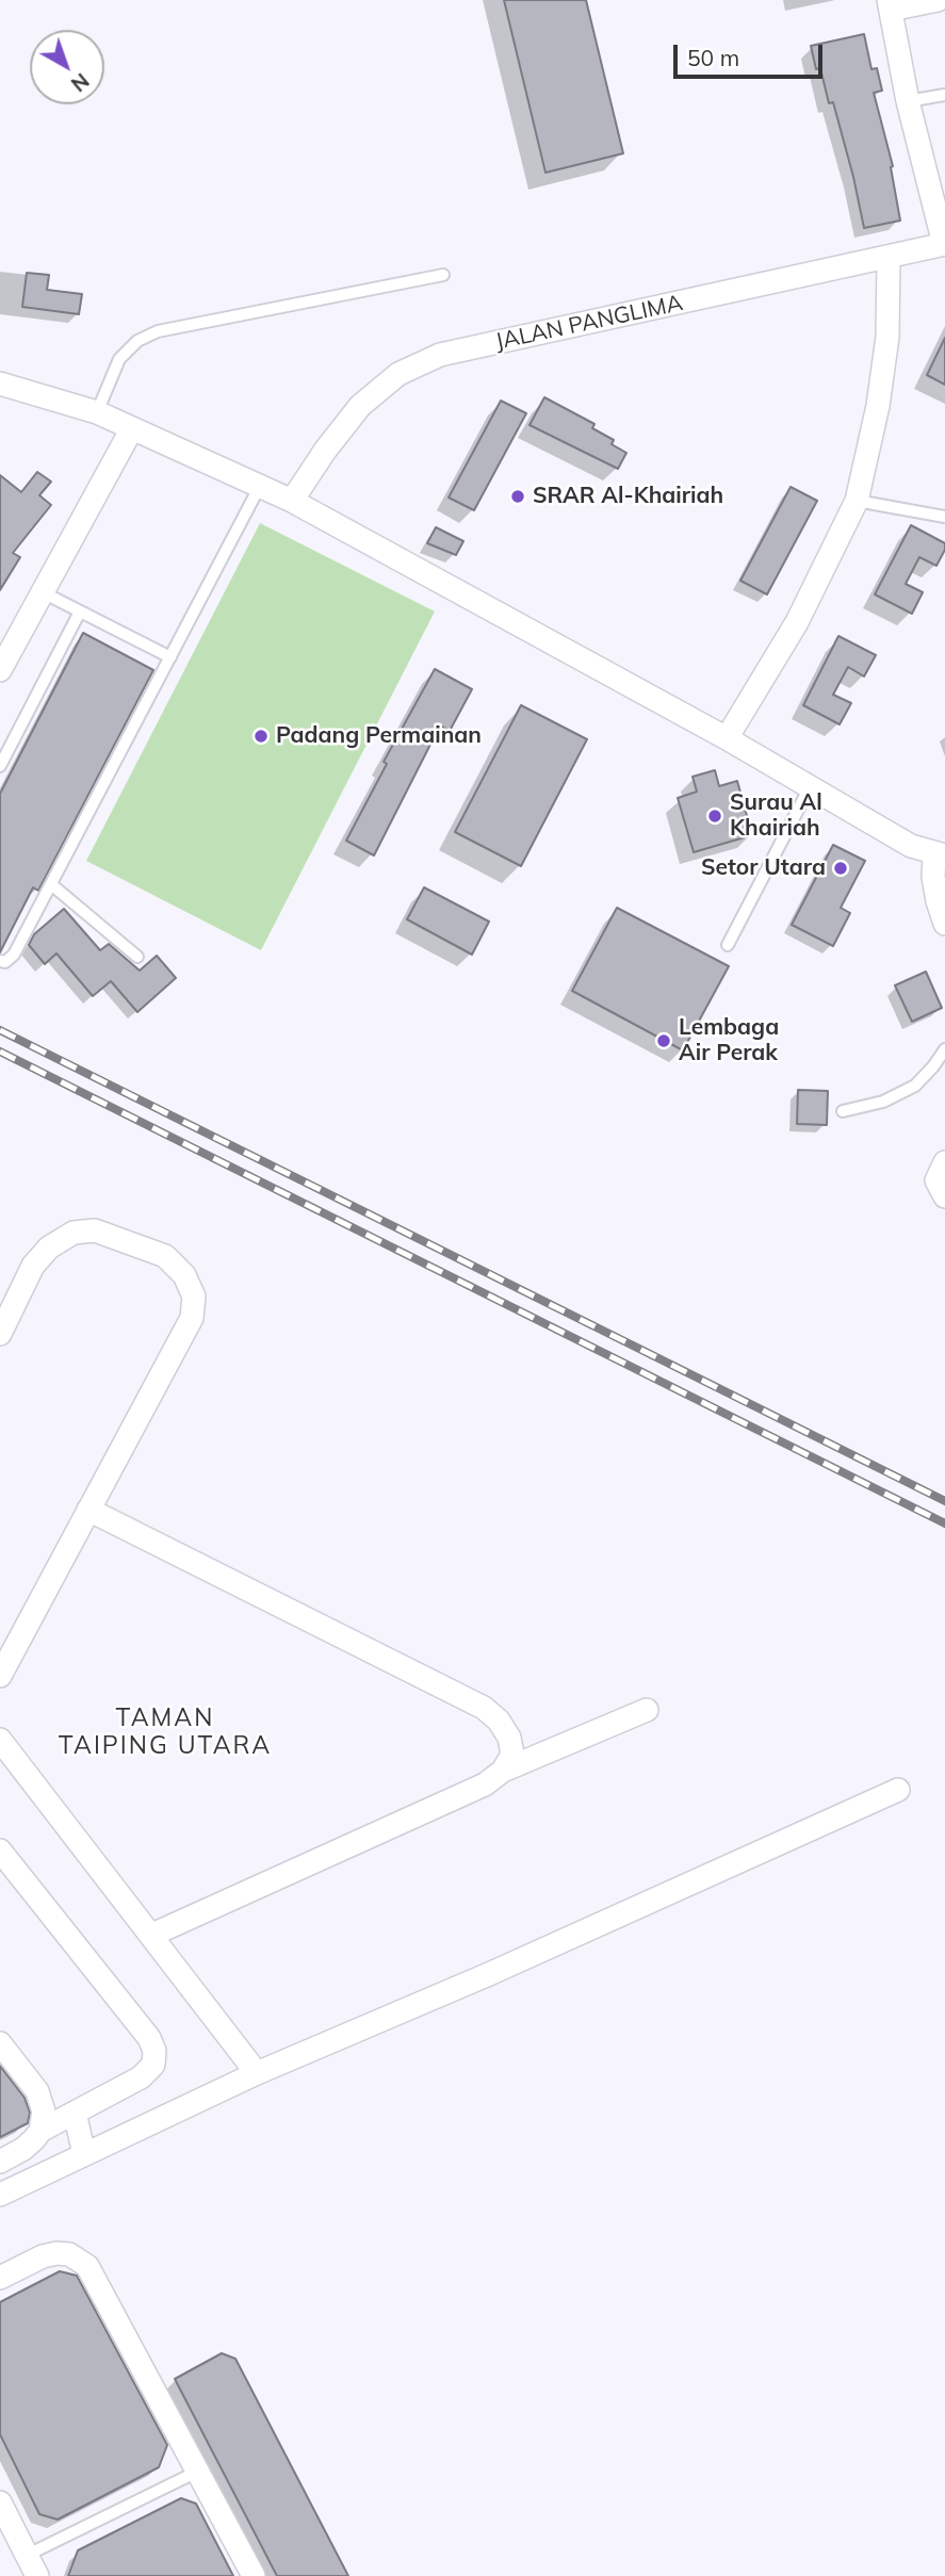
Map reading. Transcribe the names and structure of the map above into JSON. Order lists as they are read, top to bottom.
{
  "streets": {
    "street": ["JALAN PANGLIMA"]
  },
  "districts": ["TAMAN TAIPING UTARA"],
  "places": [
    "SRAR Al-Khairiah",
    "Padang Permainan",
    "Surau Al Khairiah",
    "Setor Utara",
    "Lembaga Air Perak"
  ],
  "scale_bar": "50 m",
  "north": "bottom right"
}
